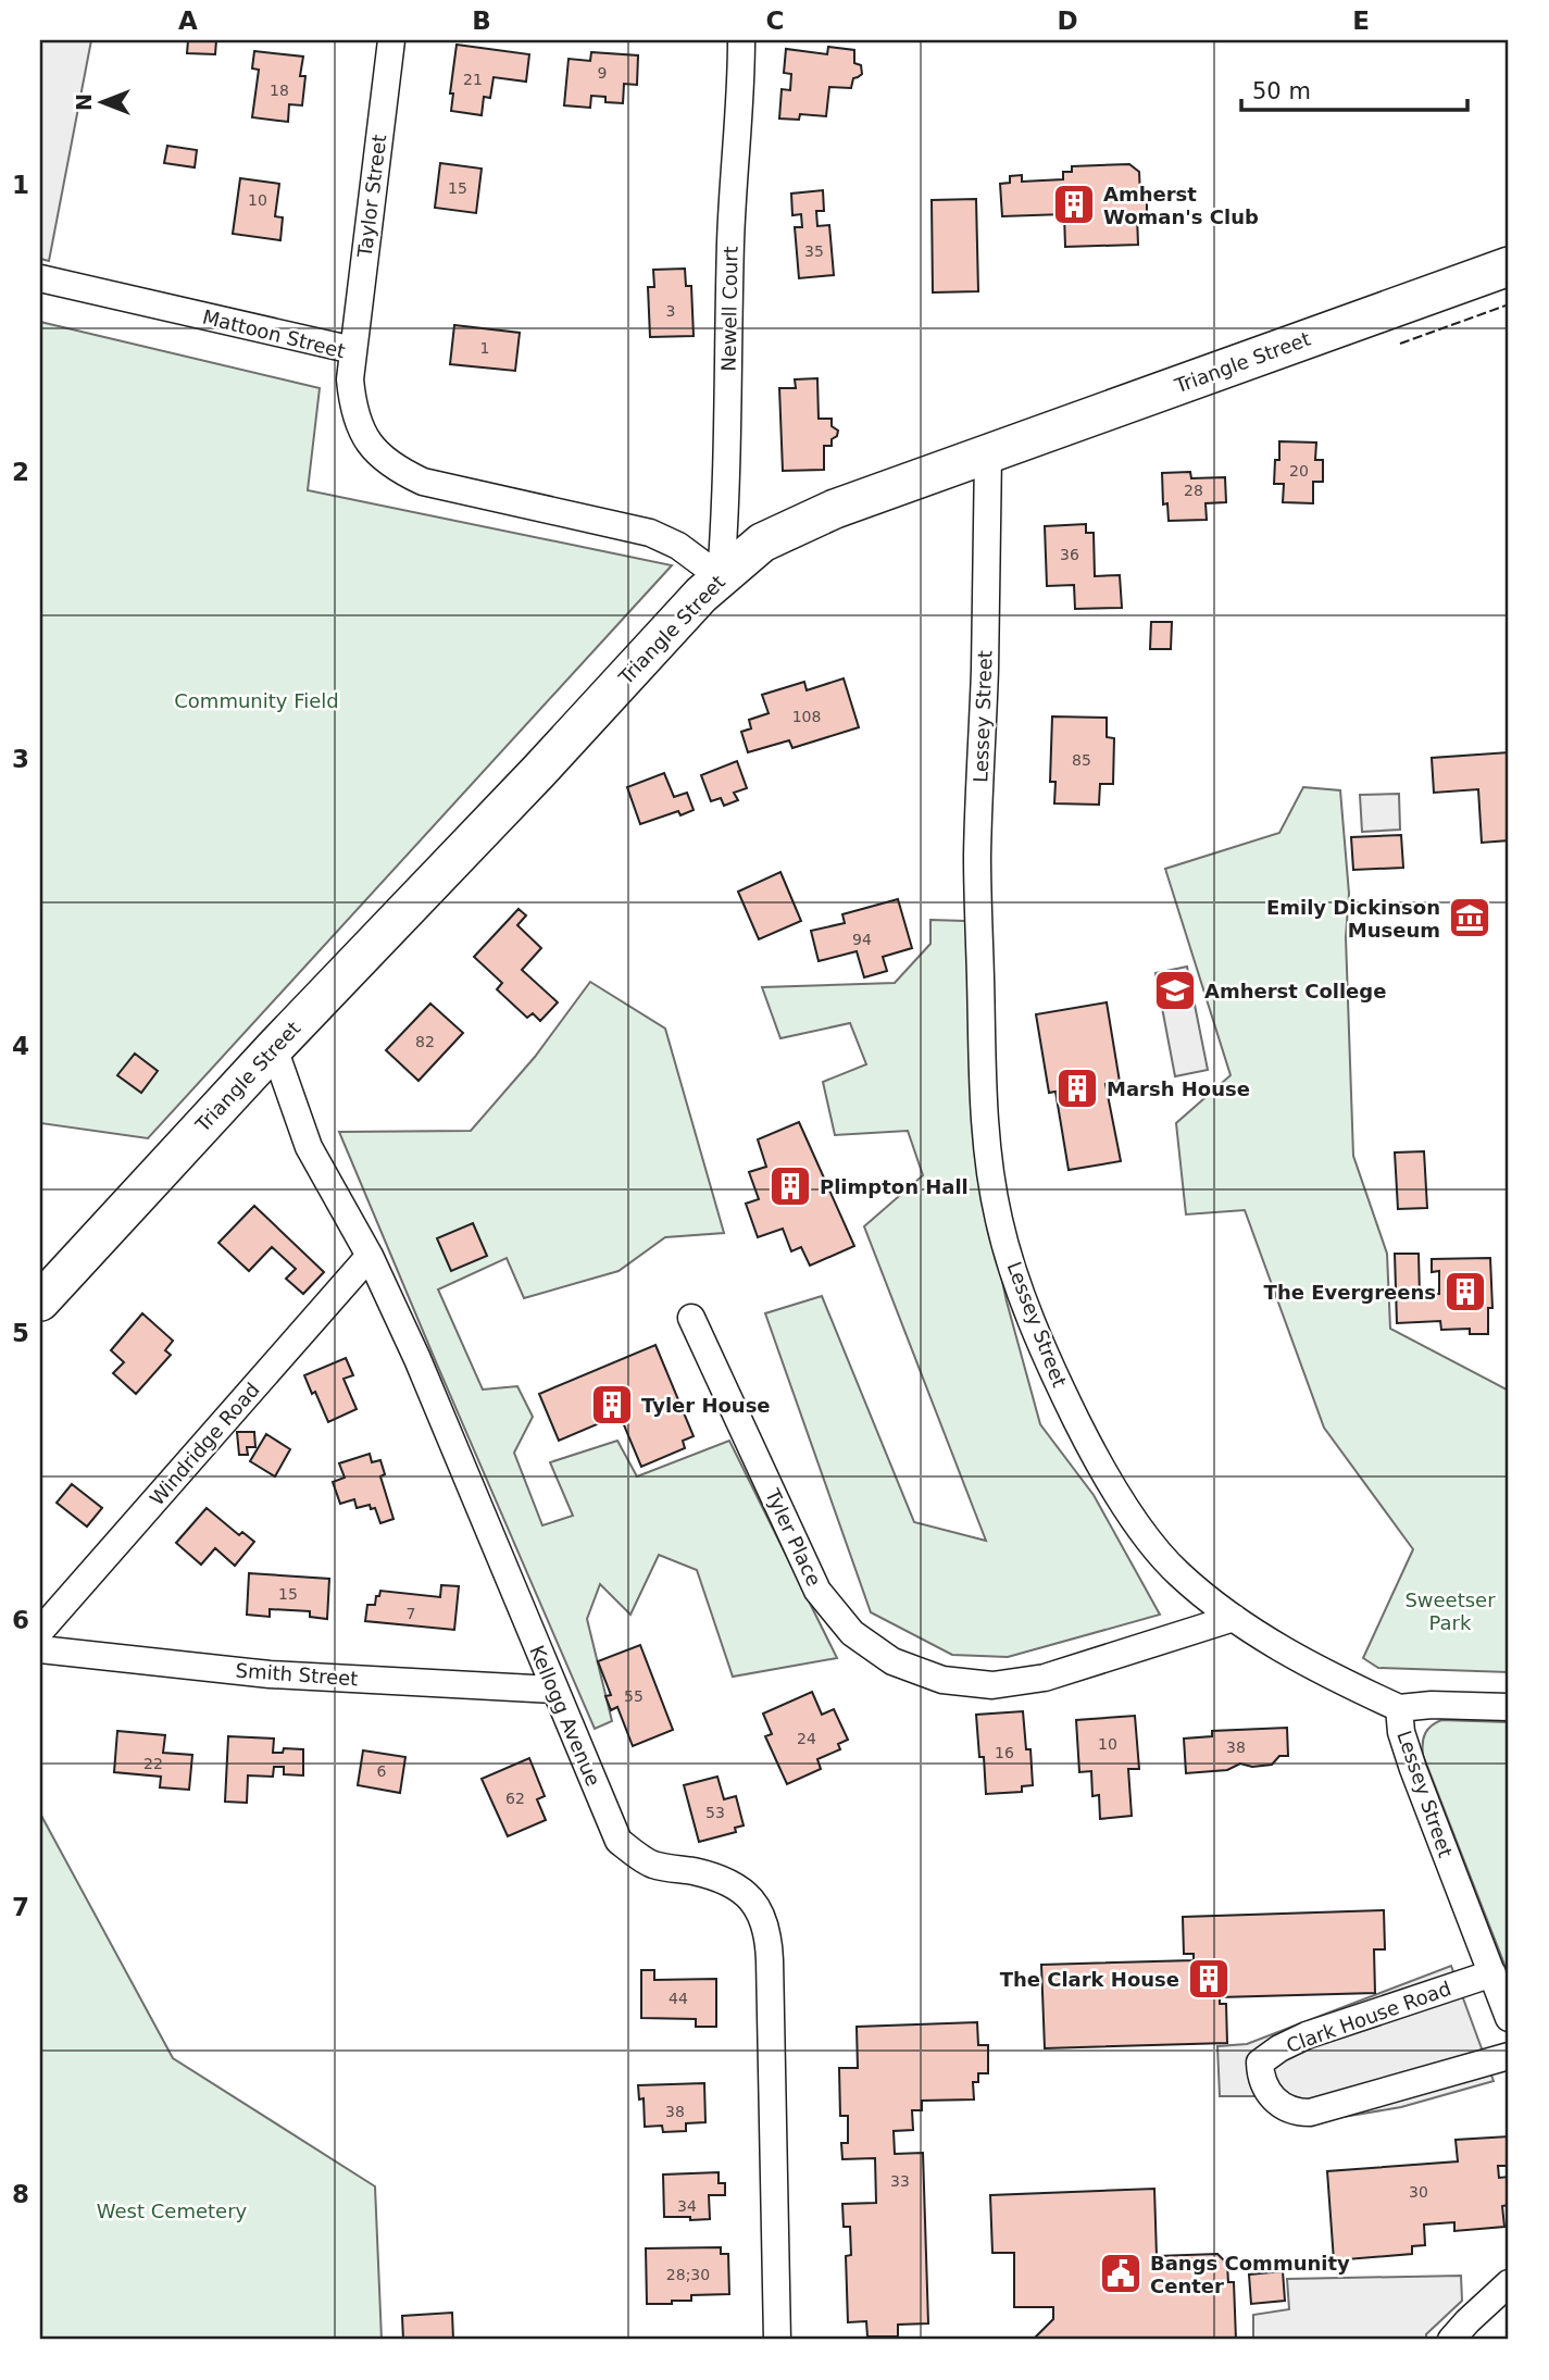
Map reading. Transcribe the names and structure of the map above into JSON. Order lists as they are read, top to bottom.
{
  "streets": {
    "main road": ["Triangle Street"],
    "street": [
      "Taylor Street",
      "Newell Court",
      "Mattoon Street",
      "Lessey Street",
      "Windridge Road",
      "Tyler Place",
      "Smith Street",
      "Kellogg Avenue",
      "Clark House Road"
    ]
  },
  "crossings": [
    ["Taylor Street", "Mattoon Street"],
    ["Newell Court", "Mattoon Street"],
    ["Newell Court", "Triangle Street"],
    ["Mattoon Street", "Triangle Street"],
    ["Triangle Street", "Lessey Street"],
    ["Triangle Street", "Kellogg Avenue"],
    ["Lessey Street", "Tyler Place"],
    ["Lessey Street", "Clark House Road"],
    ["Windridge Road", "Kellogg Avenue"],
    ["Smith Street", "Kellogg Avenue"]
  ],
  "parks": ["Community Field", "Sweetser Park", "West Cemetery"],
  "places": {
    "building": [
      "Amherst Woman's Club",
      "Marsh House",
      "Plimpton Hall",
      "The Evergreens",
      "Tyler House",
      "The Clark House"
    ],
    "museum": ["Emily Dickinson Museum"],
    "school or university": ["Amherst College"],
    "public building": ["Bangs Community Center"]
  },
  "house_numbers": [
    "9",
    "21",
    "18",
    "15",
    "10",
    "35",
    "3",
    "1",
    "20",
    "28",
    "36",
    "108",
    "85",
    "94",
    "82",
    "15",
    "7",
    "55",
    "24",
    "10",
    "38",
    "16",
    "22",
    "6",
    "62",
    "53",
    "44",
    "38",
    "33",
    "30",
    "34",
    "28;30"
  ],
  "scale_bar": "50 m",
  "north": "left",
  "grid": {
    "columns": [
      "A",
      "B",
      "C",
      "D",
      "E"
    ],
    "rows": [
      "1",
      "2",
      "3",
      "4",
      "5",
      "6",
      "7",
      "8"
    ]
  }
}
